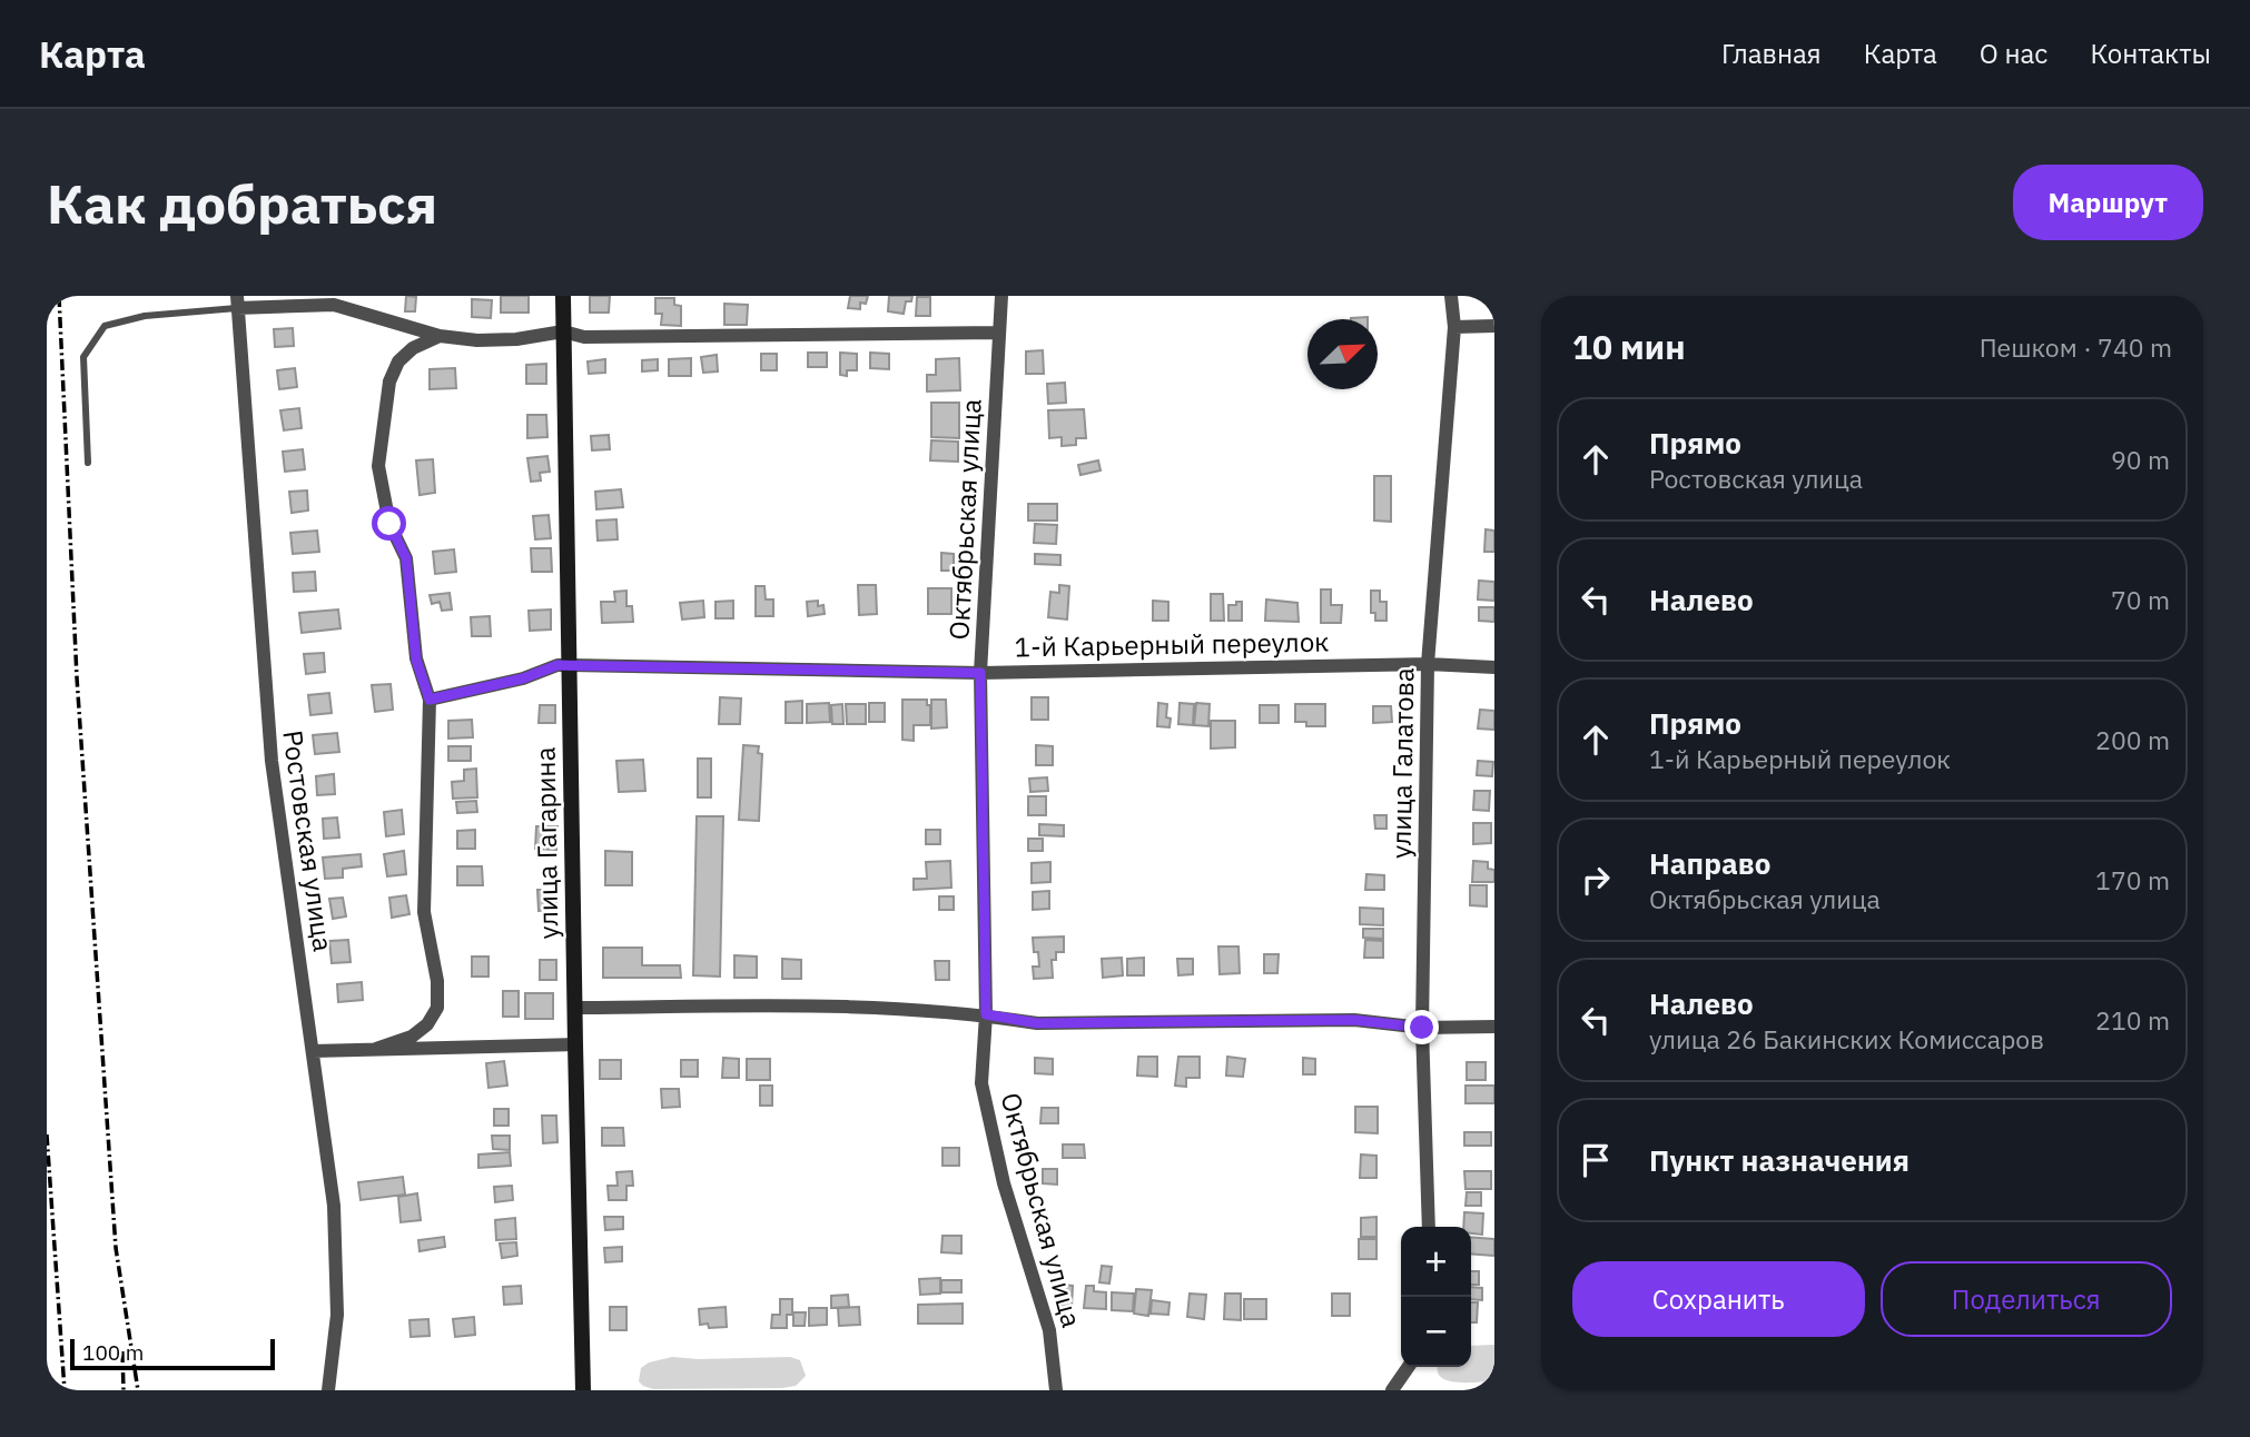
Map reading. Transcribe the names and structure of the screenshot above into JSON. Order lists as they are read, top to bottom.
{
  "streets": {
    "main road": ["улица Гагарина"],
    "street": [
      "Октябрьская улица",
      "1-й Карьерный переулок",
      "улица Галатова",
      "Ростовская улица"
    ]
  },
  "crossings": [
    ["Октябрьская улица", "1-й Карьерный переулок"],
    ["1-й Карьерный переулок", "улица Галатова"],
    ["1-й Карьерный переулок", "улица Гагарина"]
  ],
  "scale_bar": "100 m",
  "north": "top right",
  "page": {
    "header": "Карта",
    "nav": [
      "Главная",
      "Карта",
      "О нас",
      "Контакты"
    ],
    "buttons": [
      "Маршрут",
      ["Сохранить", "Поделиться"]
    ],
    "title": "Как добраться",
    "heading": ["10 мин", "Пешком · 740 m"],
    "list": [
      ["Прямо", "Ростовская улица", "90 m"],
      ["Налево", "70 m"],
      ["Прямо", "1-й Карьерный переулок", "200 m"],
      ["Направо", "Октябрьская улица", "170 m"],
      ["Налево", "улица 26 Бакинских Комиссаров", "210 m"],
      "Пункт назначения"
    ],
    "map_buttons": ["+", "−"],
    "scale": "100 m"
  }
}
